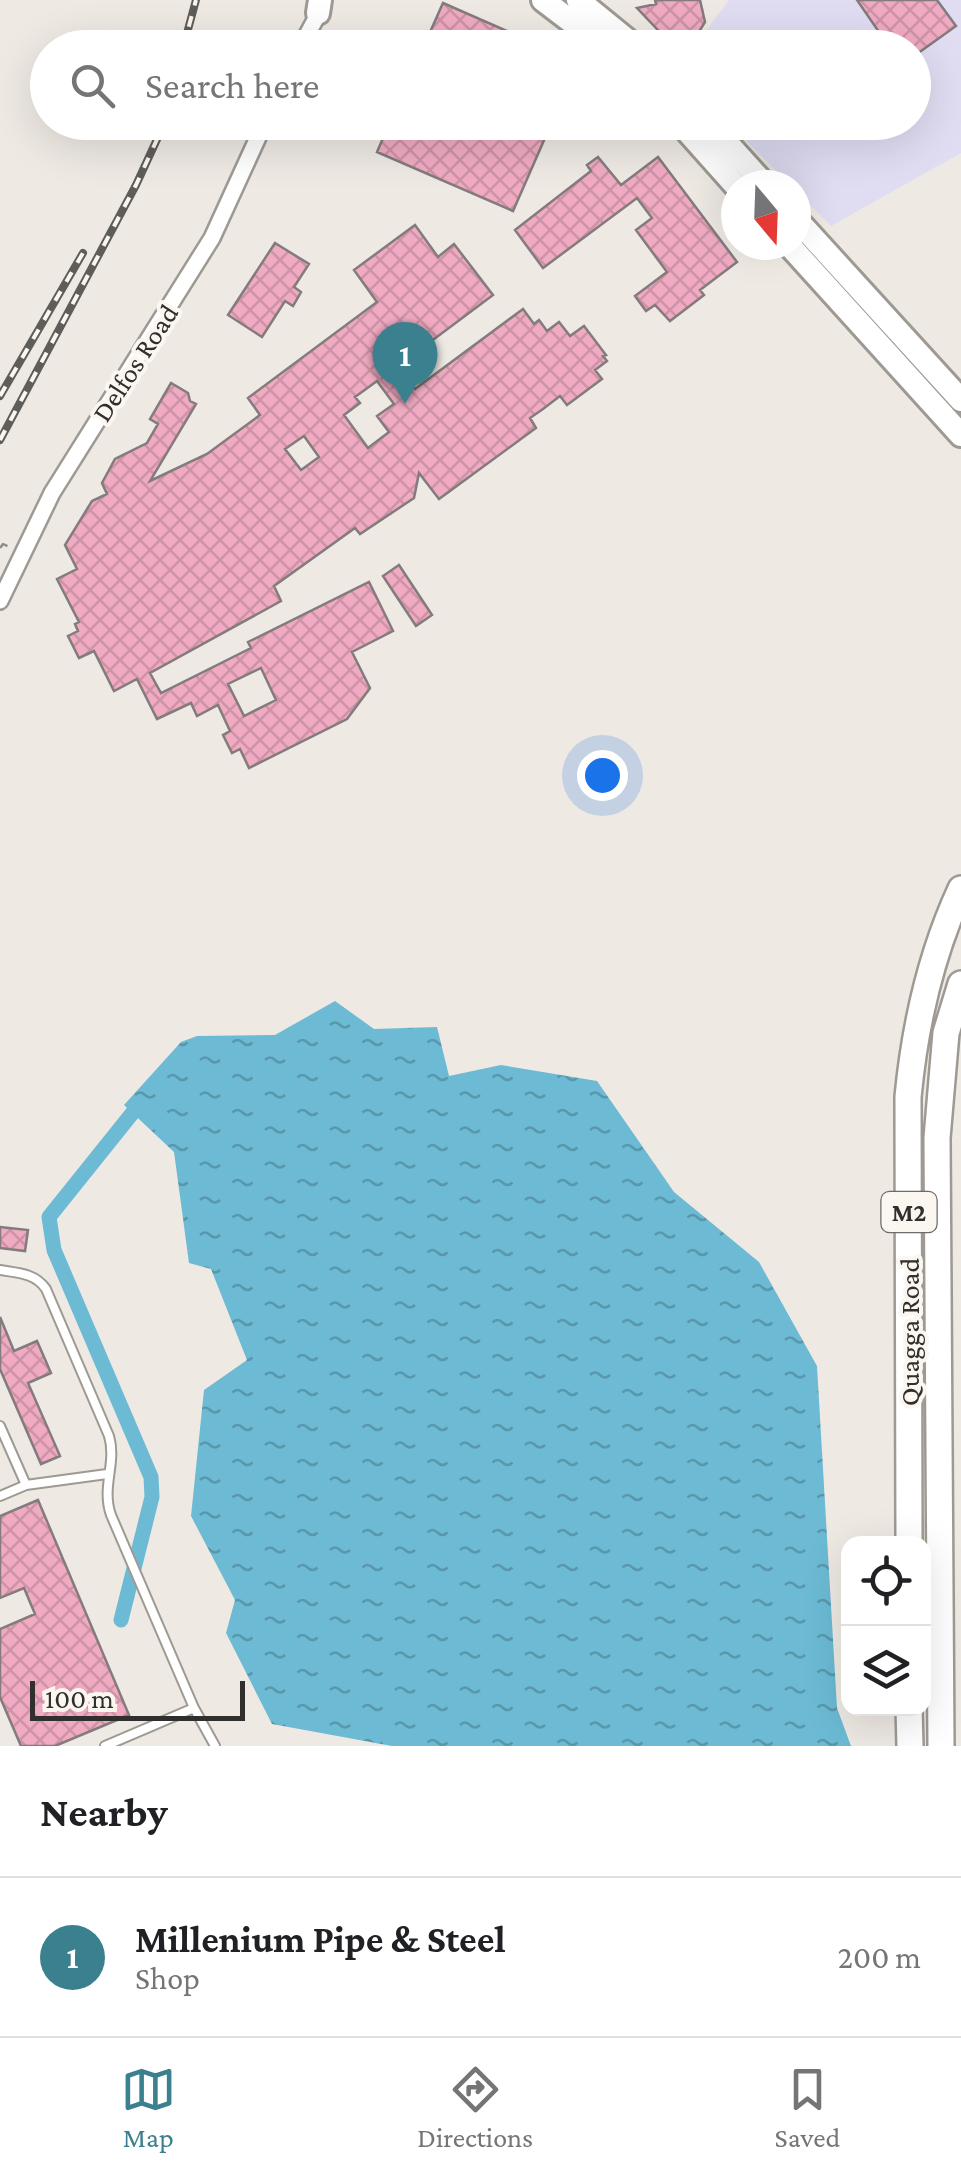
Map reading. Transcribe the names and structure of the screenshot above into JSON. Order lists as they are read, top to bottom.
{
  "streets": {
    "main road": ["M2", "Quagga Road"],
    "street": ["Delfos Road"]
  },
  "scale_bar": "100 m",
  "north": "bottom",
  "page": {
    "search": "Search here",
    "pins": "1",
    "scale": "100 m",
    "heading": "Nearby",
    "list": [
      {
        "mark": "1",
        "name": "Millenium Pipe & Steel",
        "note": "Shop",
        "value": "200 m"
      }
    ],
    "nav": ["Map", "Directions", "Saved"]
  }
}
